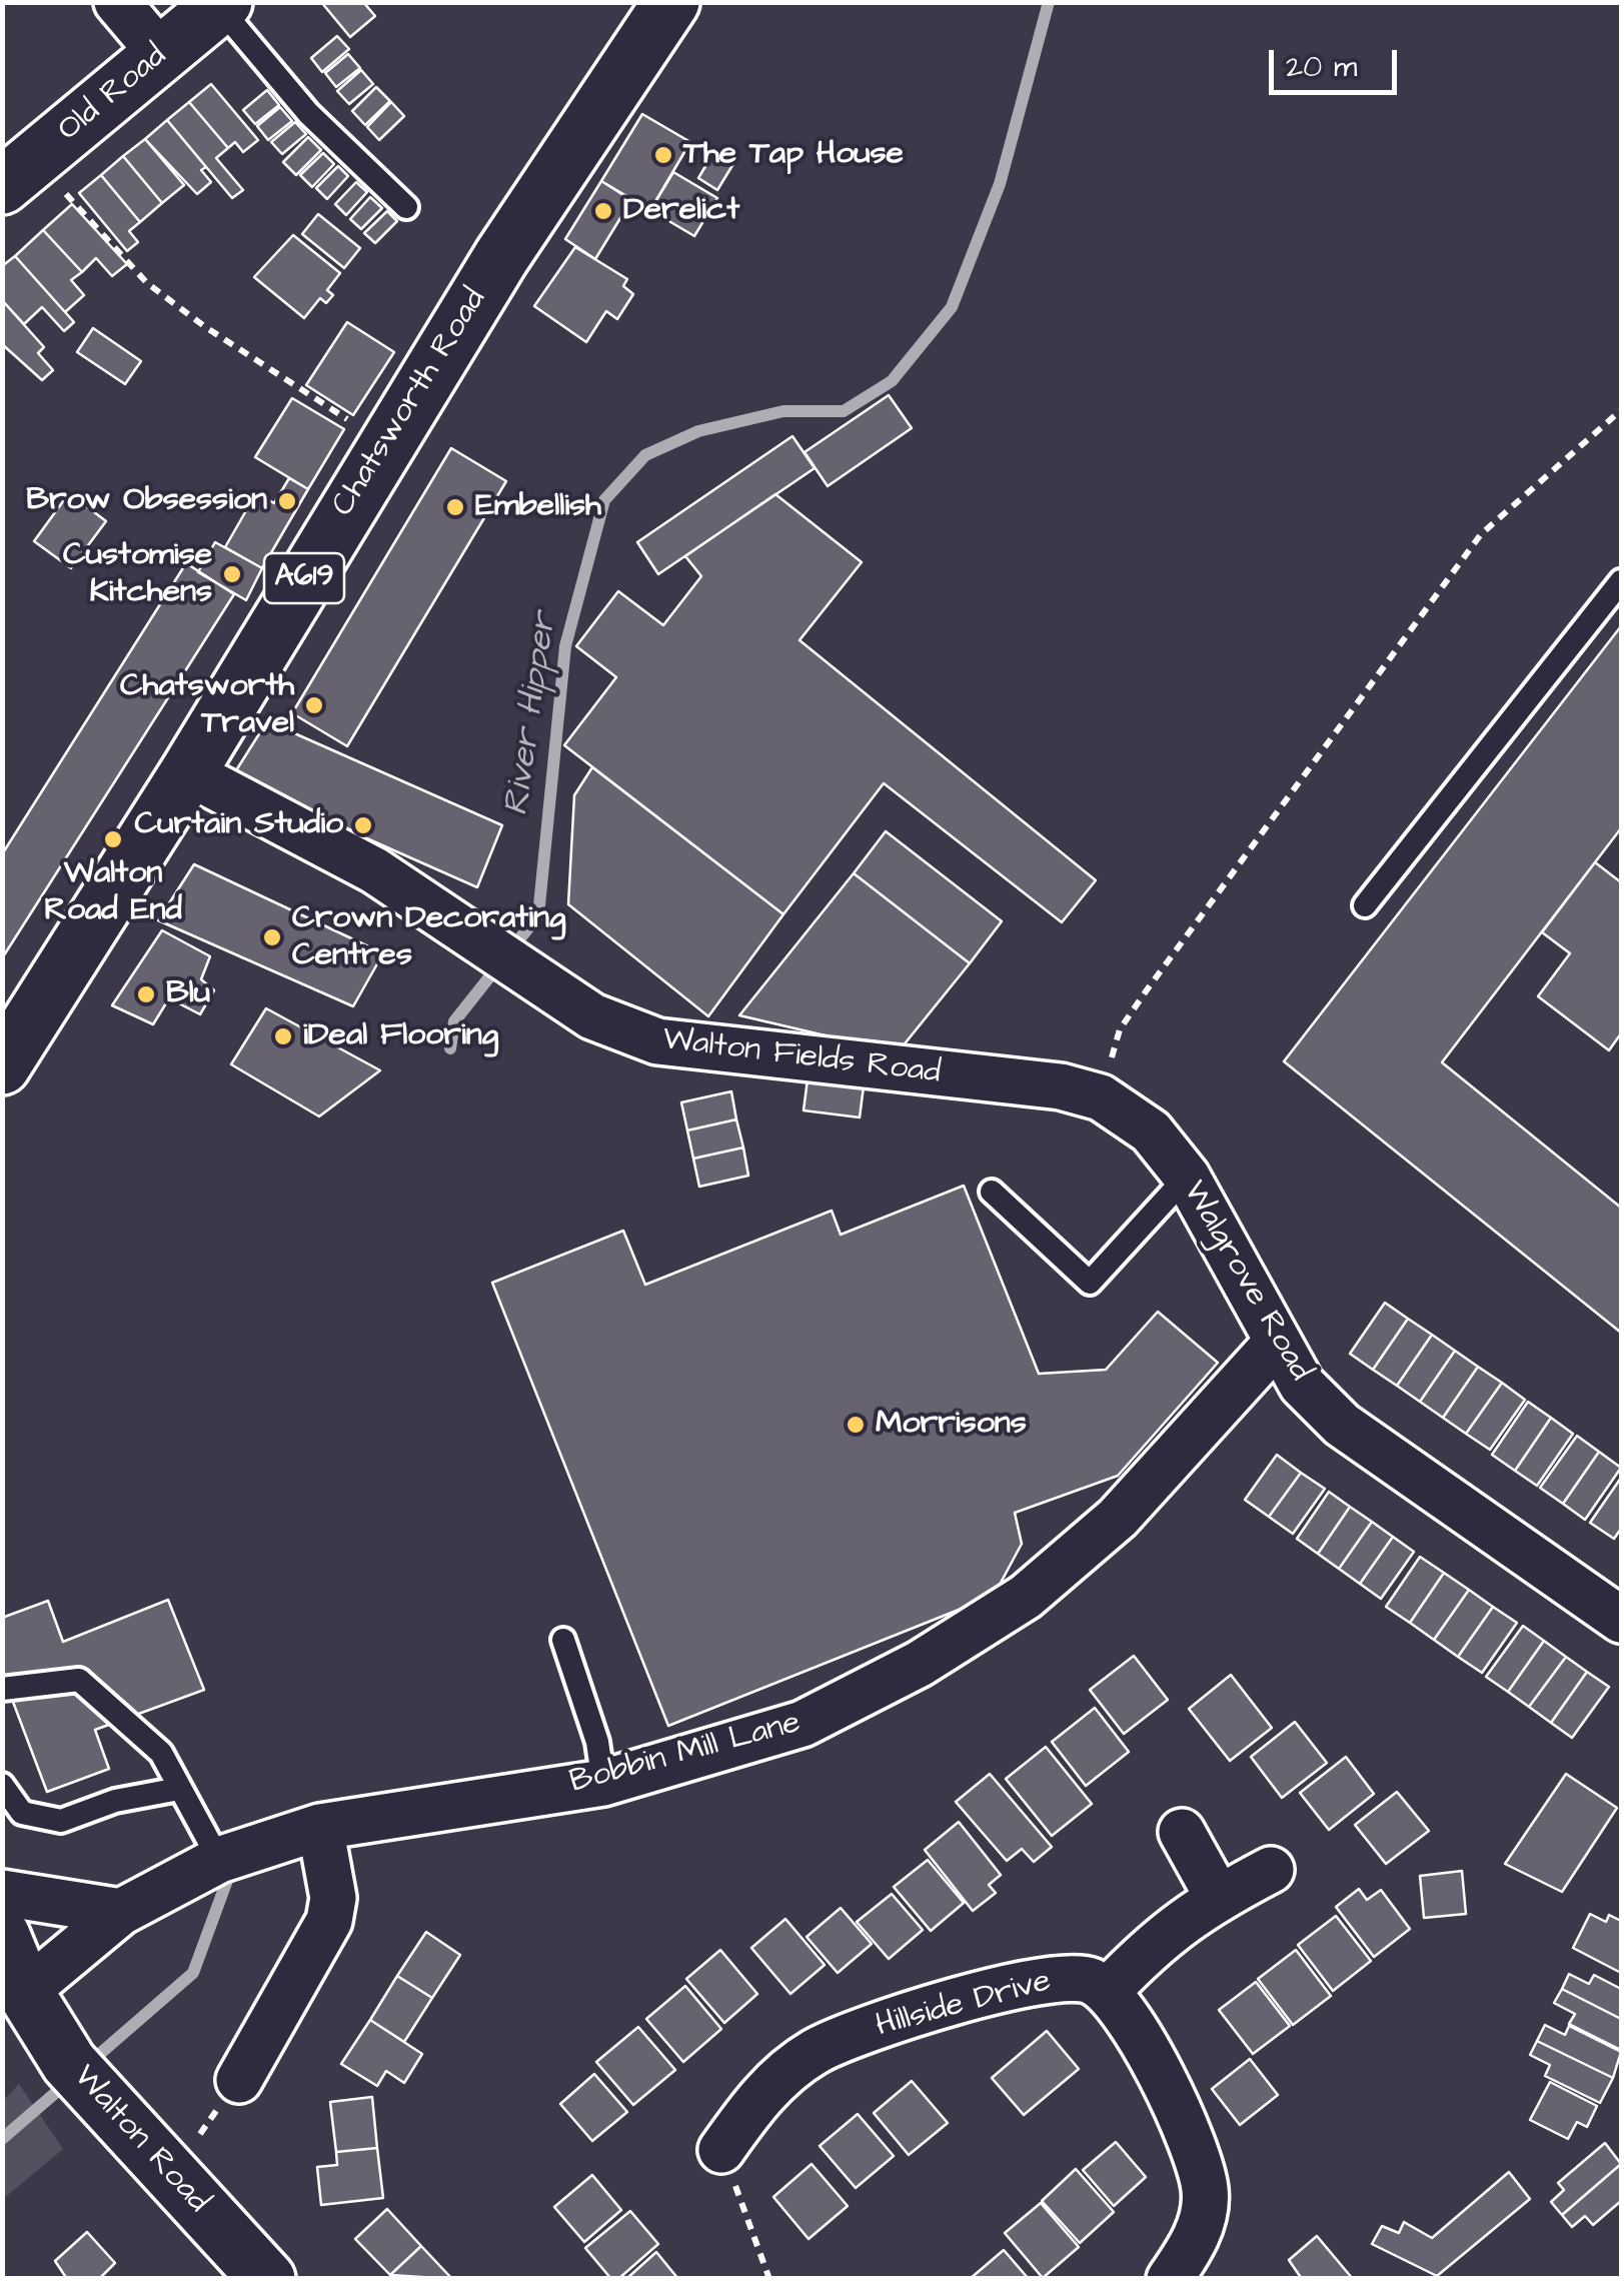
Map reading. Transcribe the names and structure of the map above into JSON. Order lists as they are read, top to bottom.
{
  "streets": {
    "main road": [
      "Old Road",
      "Chatsworth Road",
      "A619",
      "Walton Road"
    ],
    "street": [
      "Walton Fields Road",
      "Walgrove Road",
      "Bobbin Mill Lane",
      "Hillside Drive"
    ]
  },
  "crossings": [
    ["Chatsworth Road", "A619"],
    ["Chatsworth Road", "Walton Fields Road"],
    ["Walton Fields Road", "Walgrove Road"],
    ["Walgrove Road", "Bobbin Mill Lane"],
    ["Bobbin Mill Lane", "Walton Road"]
  ],
  "water": ["River Hipper"],
  "places": [
    "The Tap House",
    "Derelict",
    "Brow Obsession",
    "Embellish",
    "Customise Kitchens",
    "Chatsworth Travel",
    "Curtain Studio",
    "Walton Road End",
    "Crown Decorating Centres",
    "Blu",
    "iDeal Flooring",
    "Morrisons"
  ],
  "scale_bar": "20 m"
}
